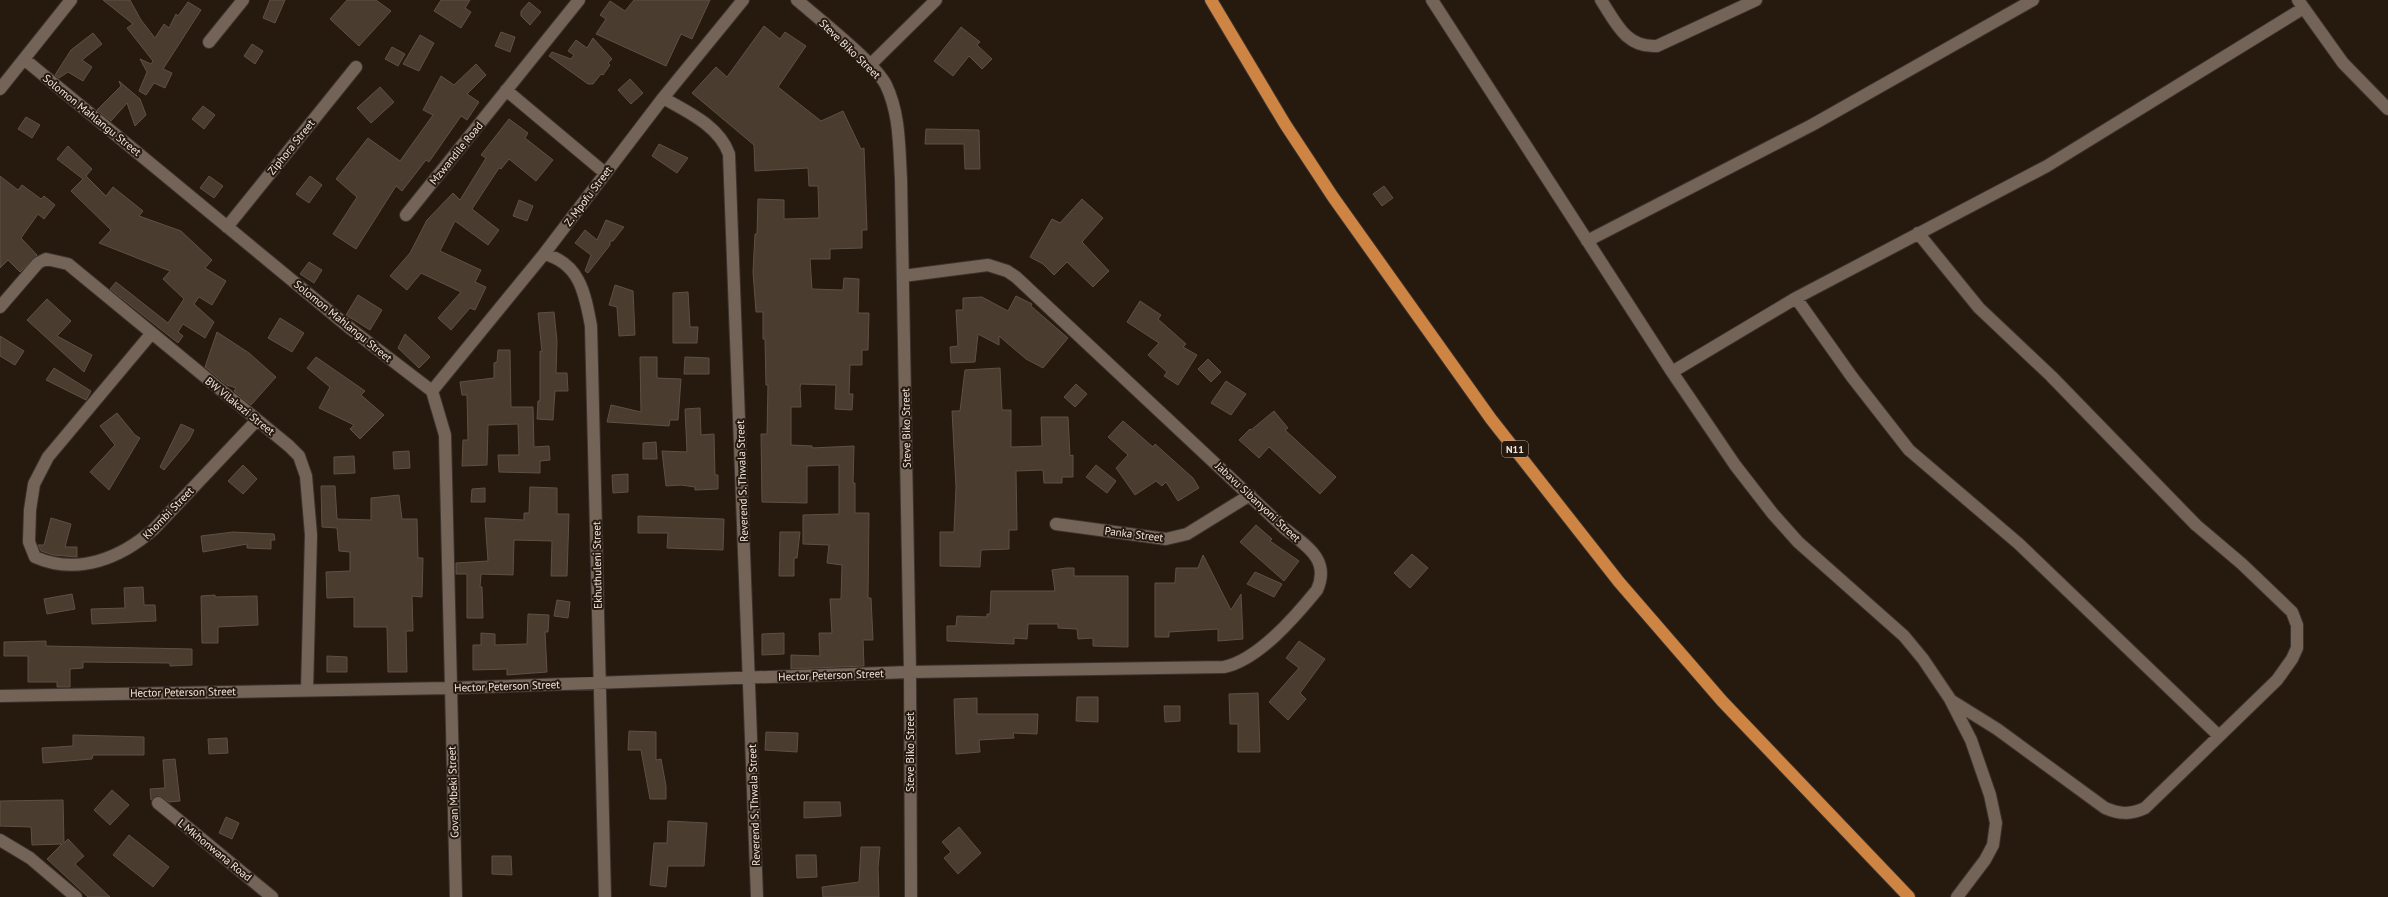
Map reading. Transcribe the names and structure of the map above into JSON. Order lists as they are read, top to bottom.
{
  "streets": {
    "highway": ["N11"],
    "street": [
      "Steve Biko Street",
      "Solomon Mahlangu Street",
      "Ziphora Street",
      "Mzwandile Road",
      "Z. Mpofu Street",
      "BW Vilakazi Street",
      "Reverend S. Thwala Street",
      "Jabavu Sibanyoni Street",
      "Khombi Street",
      "Panka Street",
      "Ekhuthuleni Street",
      "Hector Peterson Street",
      "Govan Mbeki Street",
      "L Mkhonwana Road"
    ]
  },
  "crossings": [
    ["Steve Biko Street", "Jabavu Sibanyoni Street"],
    ["Steve Biko Street", "Hector Peterson Street"],
    ["Solomon Mahlangu Street", "Ziphora Street"],
    ["Solomon Mahlangu Street", "Z. Mpofu Street"],
    ["Z. Mpofu Street", "Reverend S. Thwala Street"],
    ["Z. Mpofu Street", "Ekhuthuleni Street"],
    ["BW Vilakazi Street", "Khombi Street"],
    ["BW Vilakazi Street", "Hector Peterson Street"],
    ["Reverend S. Thwala Street", "Hector Peterson Street"],
    ["Jabavu Sibanyoni Street", "Panka Street"],
    ["Jabavu Sibanyoni Street", "Hector Peterson Street"],
    ["Ekhuthuleni Street", "Hector Peterson Street"],
    ["Hector Peterson Street", "Govan Mbeki Street"]
  ]
}
